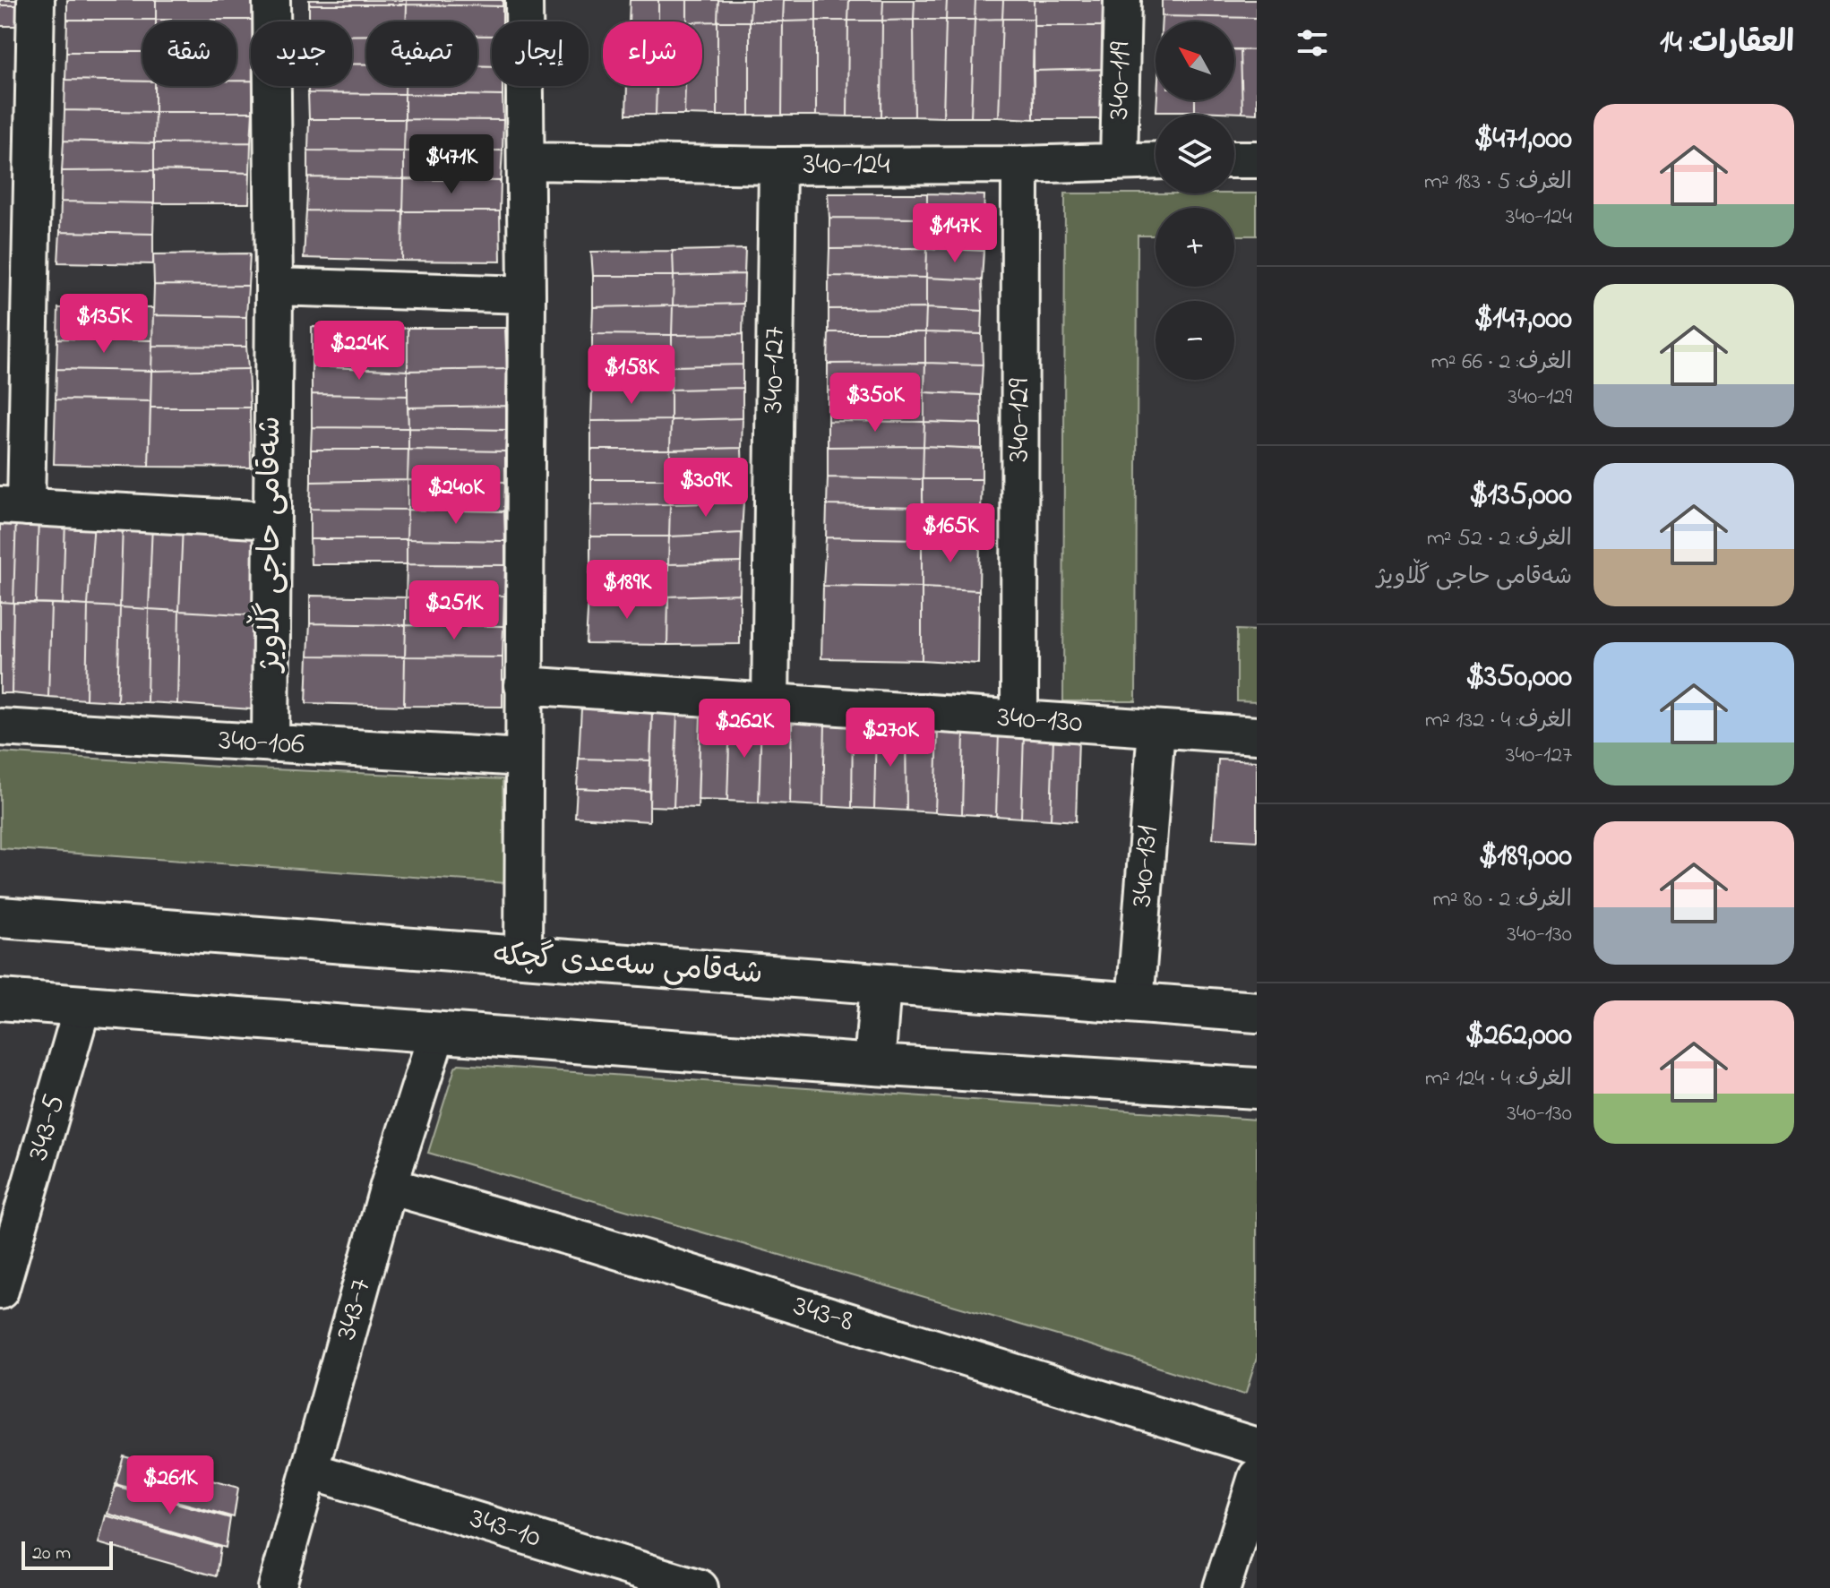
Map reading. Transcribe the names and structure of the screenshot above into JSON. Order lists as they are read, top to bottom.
{
  "streets": {
    "main road": ["شەقامی سەعدی گچکە"],
    "street": [
      "340-119",
      "340-124",
      "340-127",
      "340-129",
      "شەقامی حاجی گڵاویژ",
      "340-130",
      "340-106",
      "340-131",
      "343-5",
      "343-7",
      "343-8",
      "343-10"
    ]
  },
  "crossings": [
    ["340-119", "340-124"],
    ["340-124", "340-127"],
    ["340-124", "340-129"],
    ["340-127", "340-130"],
    ["340-129", "340-130"],
    ["شەقامی حاجی گڵاویژ", "340-106"],
    ["340-130", "340-131"],
    ["340-131", "شەقامی سەعدی گچکە"],
    ["343-7", "343-8"],
    ["343-7", "343-10"]
  ],
  "scale_bar": "20 m",
  "north": "top left",
  "page": {
    "heading": "العقارات: 14",
    "map_buttons": ["+", "−"],
    "chip": [
      "شراء",
      "إيجار",
      "تصفية",
      "جديد",
      "شقة"
    ],
    "list": [
      {
        "name": "$471,000",
        "note": "الغرف: 5 · 183 m² · 340-124"
      },
      {
        "name": "$147,000",
        "note": "الغرف: 2 · 66 m² · 340-129"
      },
      {
        "name": "$135,000",
        "note": "الغرف: 2 · 52 m² · شەقامی حاجی گڵاویژ"
      },
      {
        "name": "$350,000",
        "note": "الغرف: 4 · 132 m² · 340-127"
      },
      {
        "name": "$189,000",
        "note": "الغرف: 2 · 80 m² · 340-130"
      },
      {
        "name": "$262,000",
        "note": "الغرف: 4 · 124 m² · 340-130"
      }
    ],
    "price": [
      "$471K",
      "$147K",
      "$135K",
      "$224K",
      "$158K",
      "$350K",
      "$309K",
      "$240K",
      "$165K",
      "$189K",
      "$251K",
      "$262K",
      "$270K",
      "$261K"
    ],
    "scale": "20 m"
  }
}
